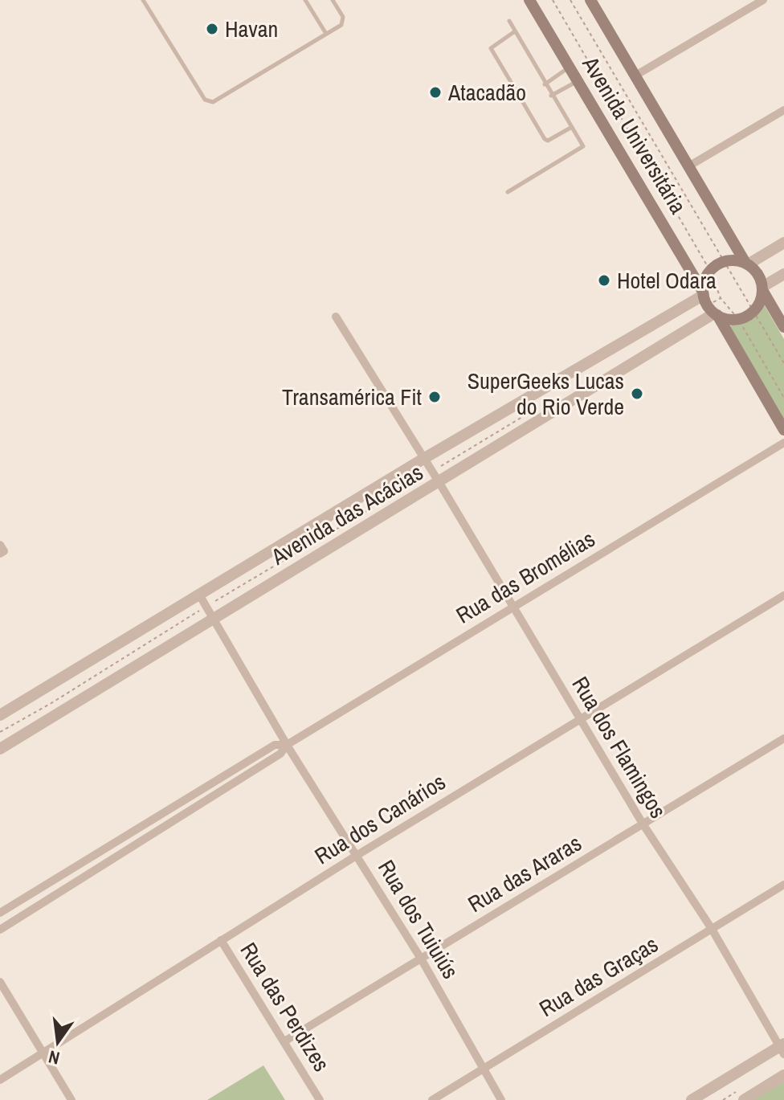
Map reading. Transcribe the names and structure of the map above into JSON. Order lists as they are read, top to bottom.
{
  "streets": {
    "main road": ["Avenida Universitária"],
    "street": [
      "Avenida das Acácias",
      "Rua das Bromélias",
      "Rua dos Flamingos",
      "Rua dos Canários",
      "Rua das Araras",
      "Rua dos Tuiuiús",
      "Rua das Graças",
      "Rua das Perdizes"
    ]
  },
  "crossings": [
    ["Avenida Universitária", "Avenida das Acácias"],
    ["Avenida das Acácias", "Rua dos Flamingos"],
    ["Avenida das Acácias", "Rua dos Tuiuiús"],
    ["Rua das Bromélias", "Rua dos Flamingos"],
    ["Rua das Bromélias", "Rua dos Tuiuiús"],
    ["Rua dos Flamingos", "Rua dos Canários"],
    ["Rua dos Flamingos", "Rua das Araras"],
    ["Rua dos Flamingos", "Rua das Graças"],
    ["Rua dos Canários", "Rua dos Tuiuiús"],
    ["Rua dos Canários", "Rua das Perdizes"],
    ["Rua das Araras", "Rua dos Tuiuiús"],
    ["Rua das Araras", "Rua das Perdizes"],
    ["Rua dos Tuiuiús", "Rua das Graças"]
  ],
  "places": [
    "Havan",
    "Atacadão",
    "Hotel Odara",
    "SuperGeeks Lucas do Rio Verde",
    "Transamérica Fit"
  ],
  "north": "bottom"
}
